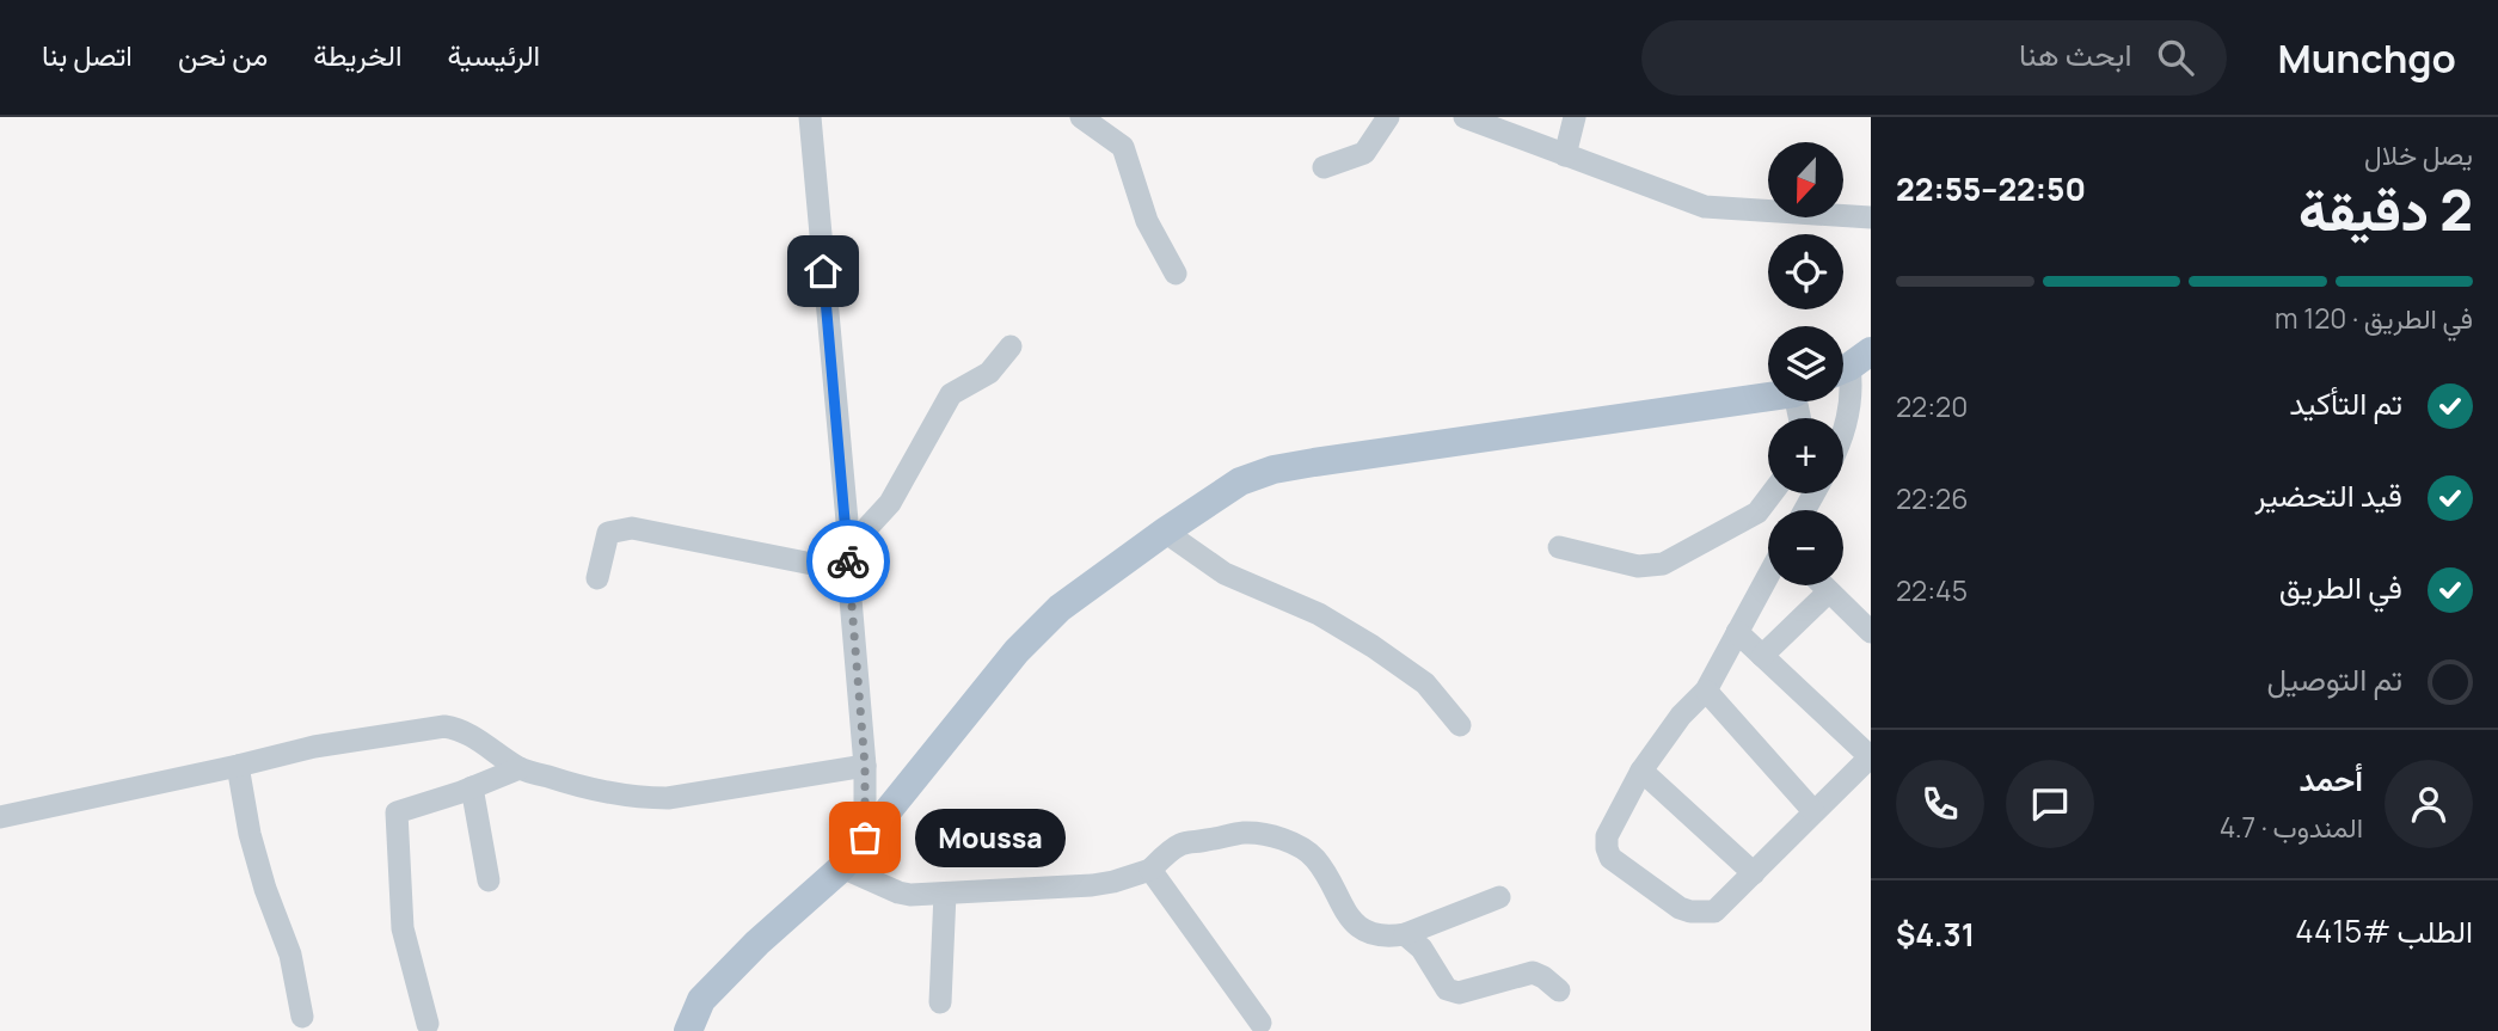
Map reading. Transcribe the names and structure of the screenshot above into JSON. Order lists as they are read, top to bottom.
{
  "places": ["Moussa"],
  "north": "bottom",
  "page": {
    "header": "Munchgo",
    "search": "ابحث هنا",
    "nav": [
      "الرئيسية",
      "الخريطة",
      "من نحن",
      "اتصل بنا"
    ],
    "heading": ["2 دقيقة", "يصل خلال", "22:50–22:55"],
    "panel": [
      "أحمد",
      "المندوب · 4.7",
      "الطلب #4415",
      "$4.31"
    ],
    "map_buttons": ["+", "−"],
    "bar": "في الطريق · 120 m",
    "list": [
      ["تم التأكيد", "22:20"],
      ["قيد التحضير", "22:26"],
      ["في الطريق", "22:45"],
      "تم التوصيل"
    ],
    "bubble": "Moussa"
  }
}
